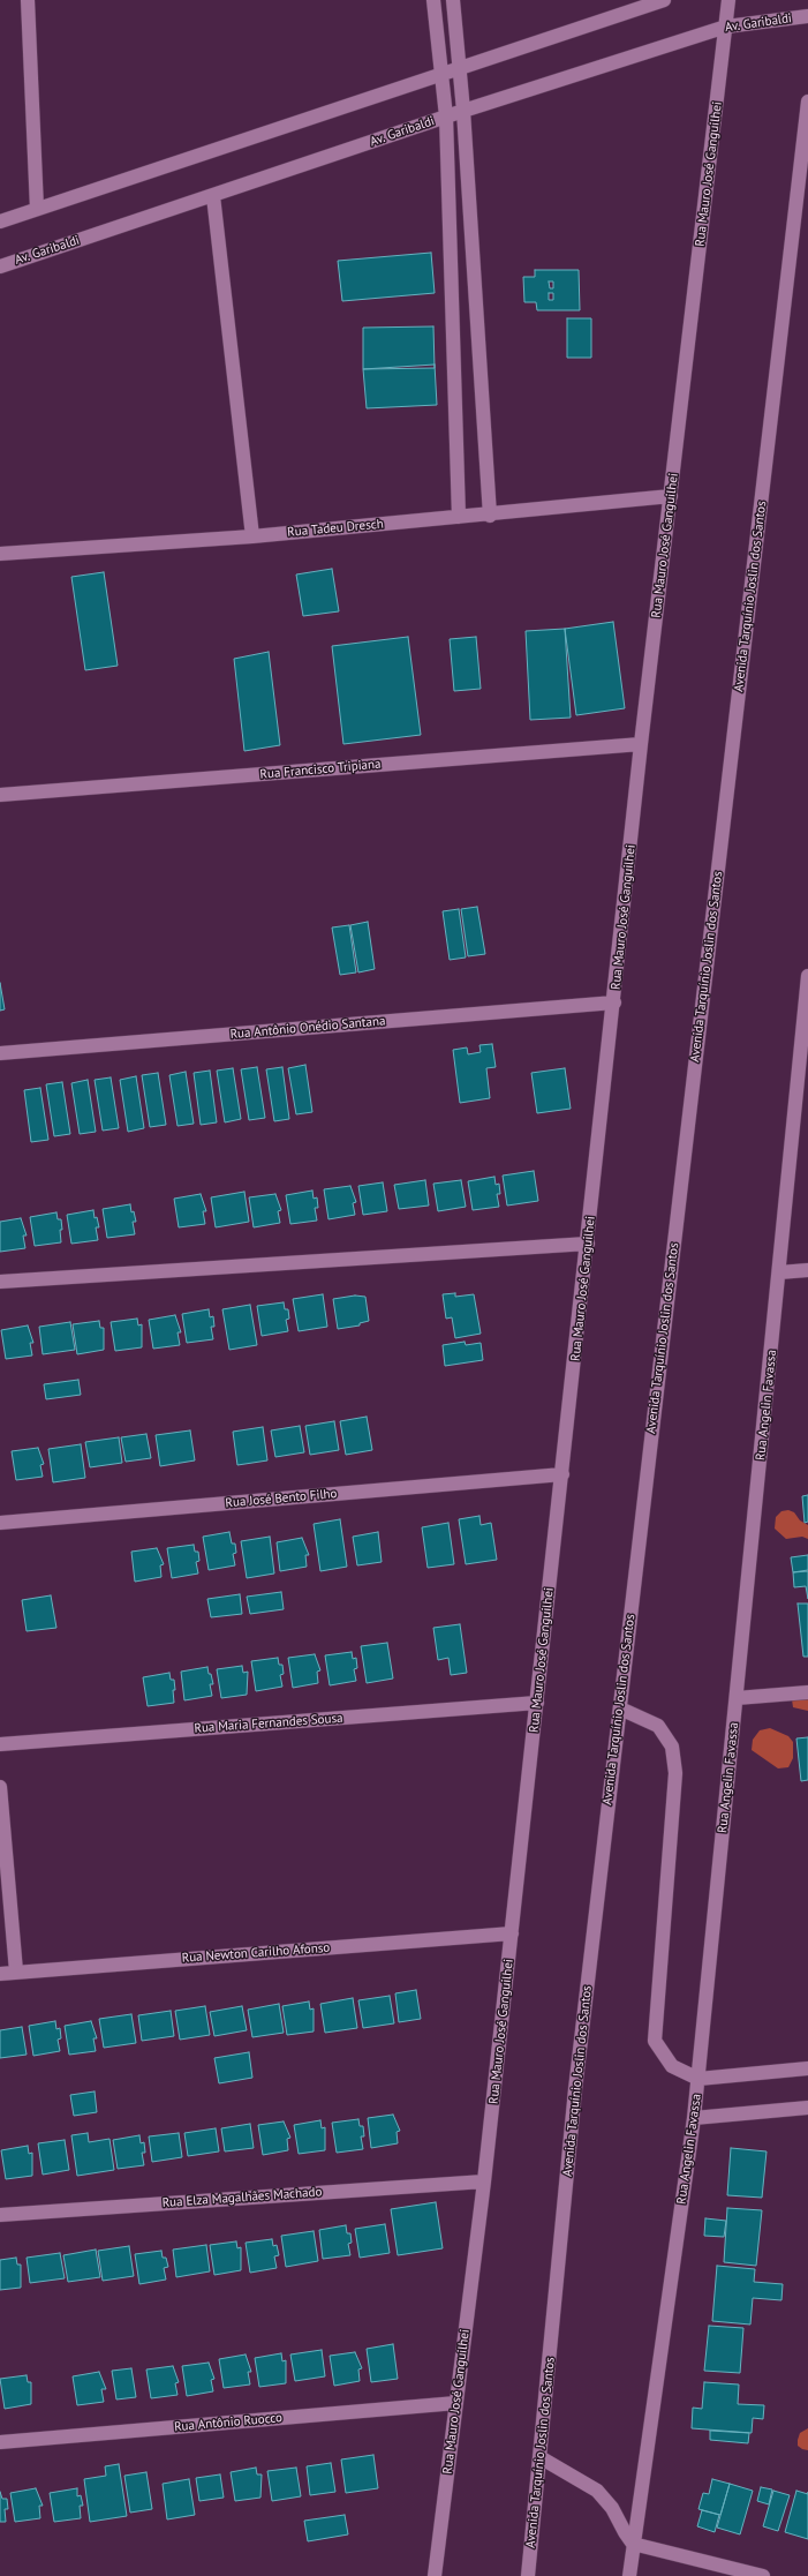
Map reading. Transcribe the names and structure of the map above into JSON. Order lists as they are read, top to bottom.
{
  "streets": {
    "street": [
      "Av. Garibaldi",
      "Rua Mauro José Ganguilhei",
      "Rua Tadeu Dresch",
      "Avenida Tarquínio Joslin dos Santos",
      "Rua Francisco Tripiana",
      "Rua Antônio Onédio Santana",
      "Rua Angelin Favassa",
      "Rua José Bento Filho",
      "Rua Maria Fernandes Sousa",
      "Rua Newton Carilho Afonso",
      "Rua Elza Magalhães Machado",
      "Rua Antônio Ruocco"
    ]
  },
  "crossings": [
    ["Av. Garibaldi", "Rua Mauro José Ganguilhei"],
    ["Rua Mauro José Ganguilhei", "Rua Tadeu Dresch"],
    ["Rua Mauro José Ganguilhei", "Rua Francisco Tripiana"],
    ["Rua Mauro José Ganguilhei", "Rua Antônio Onédio Santana"],
    ["Rua Mauro José Ganguilhei", "Rua José Bento Filho"],
    ["Rua Mauro José Ganguilhei", "Rua Maria Fernandes Sousa"],
    ["Rua Mauro José Ganguilhei", "Rua Newton Carilho Afonso"],
    ["Rua Mauro José Ganguilhei", "Rua Elza Magalhães Machado"],
    ["Rua Mauro José Ganguilhei", "Rua Antônio Ruocco"]
  ]
}
